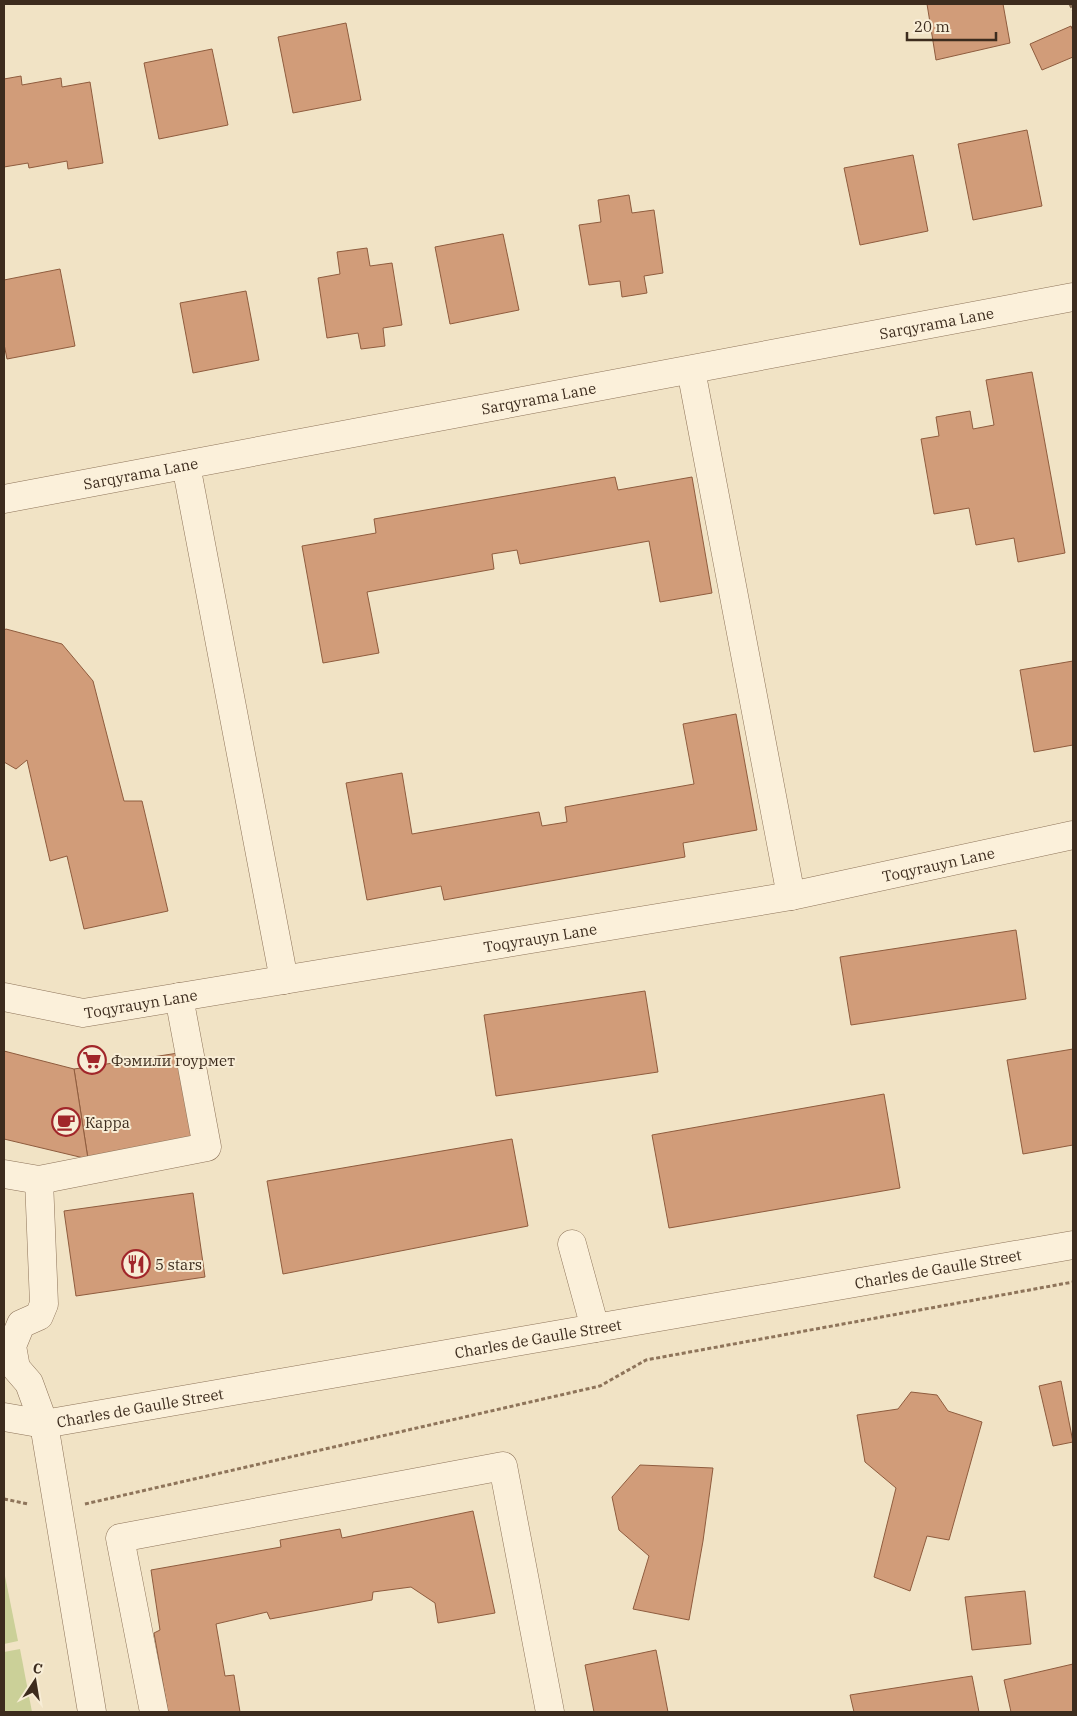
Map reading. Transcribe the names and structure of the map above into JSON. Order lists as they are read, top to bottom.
{
  "streets": {
    "street": ["Sarqyrama Lane", "Toqyrauyn Lane", "Charles de Gaulle Street"]
  },
  "places": {
    "supermarket": ["Фэмили гоурмет"],
    "cafe": ["Карра"],
    "restaurant": ["5 stars"]
  },
  "scale_bar": "20 m",
  "north": "top"
}
